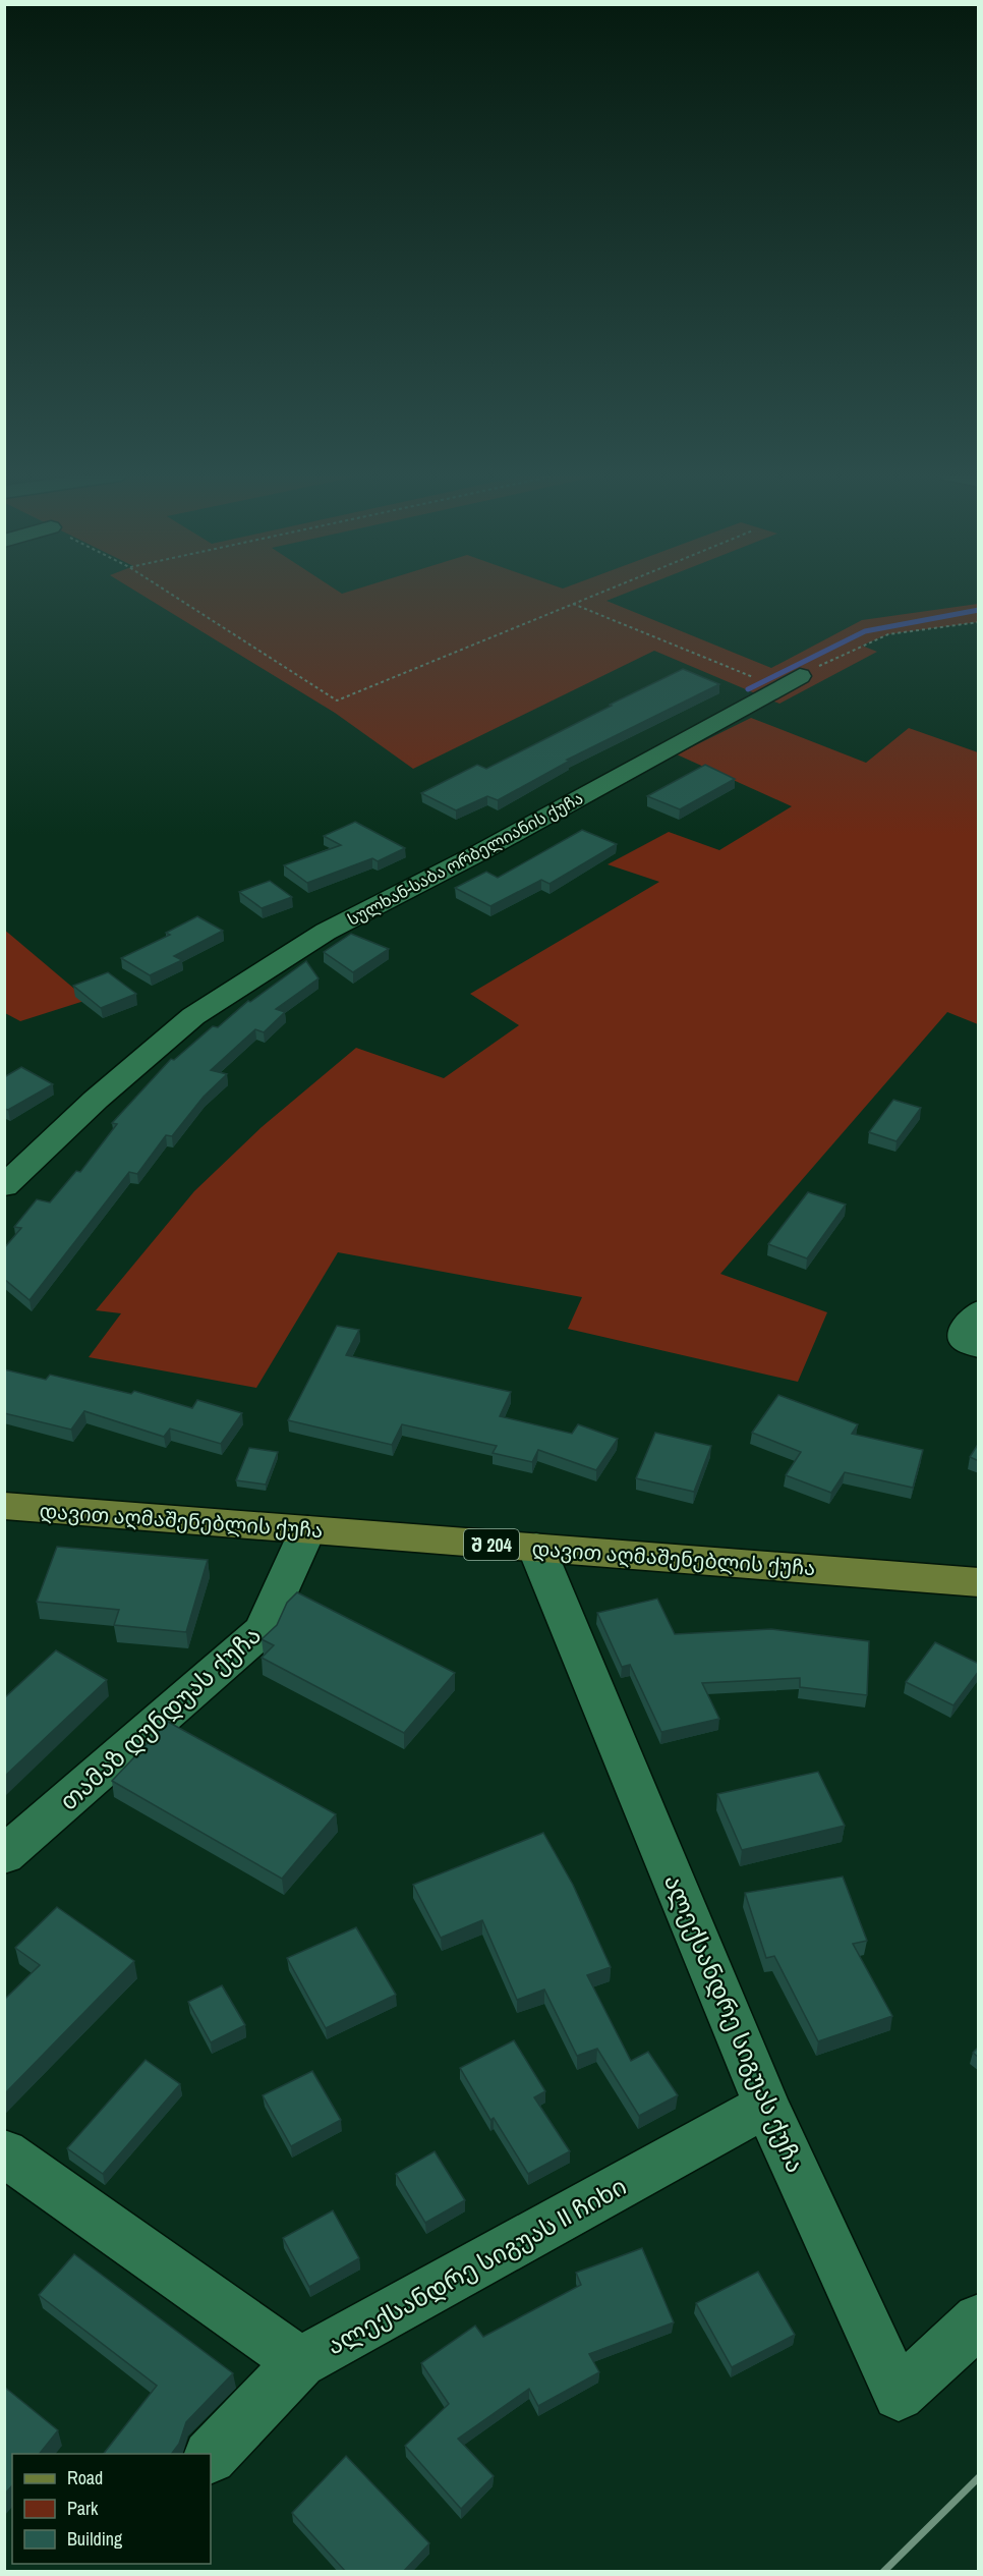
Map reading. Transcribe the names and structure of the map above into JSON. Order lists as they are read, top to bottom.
{
  "streets": {
    "main road": ["დავით აღმაშენებლის ქუჩა", "შ 204"],
    "street": [
      "სულხან-საბა ორბელიანის ქუჩა",
      "თამაზ დუნდუას ქუჩა",
      "ალექსანდრე სიგუას ქუჩა",
      "ალექსანდრე სიგუას II ჩიხი"
    ]
  },
  "crossings": [
    ["დავით აღმაშენებლის ქუჩა", "თამაზ დუნდუას ქუჩა"],
    ["დავით აღმაშენებლის ქუჩა", "ალექსანდრე სიგუას ქუჩა"],
    ["ალექსანდრე სიგუას ქუჩა", "ალექსანდრე სიგუას II ჩიხი"]
  ],
  "legend": ["Road", "Park", "Building"]
}
